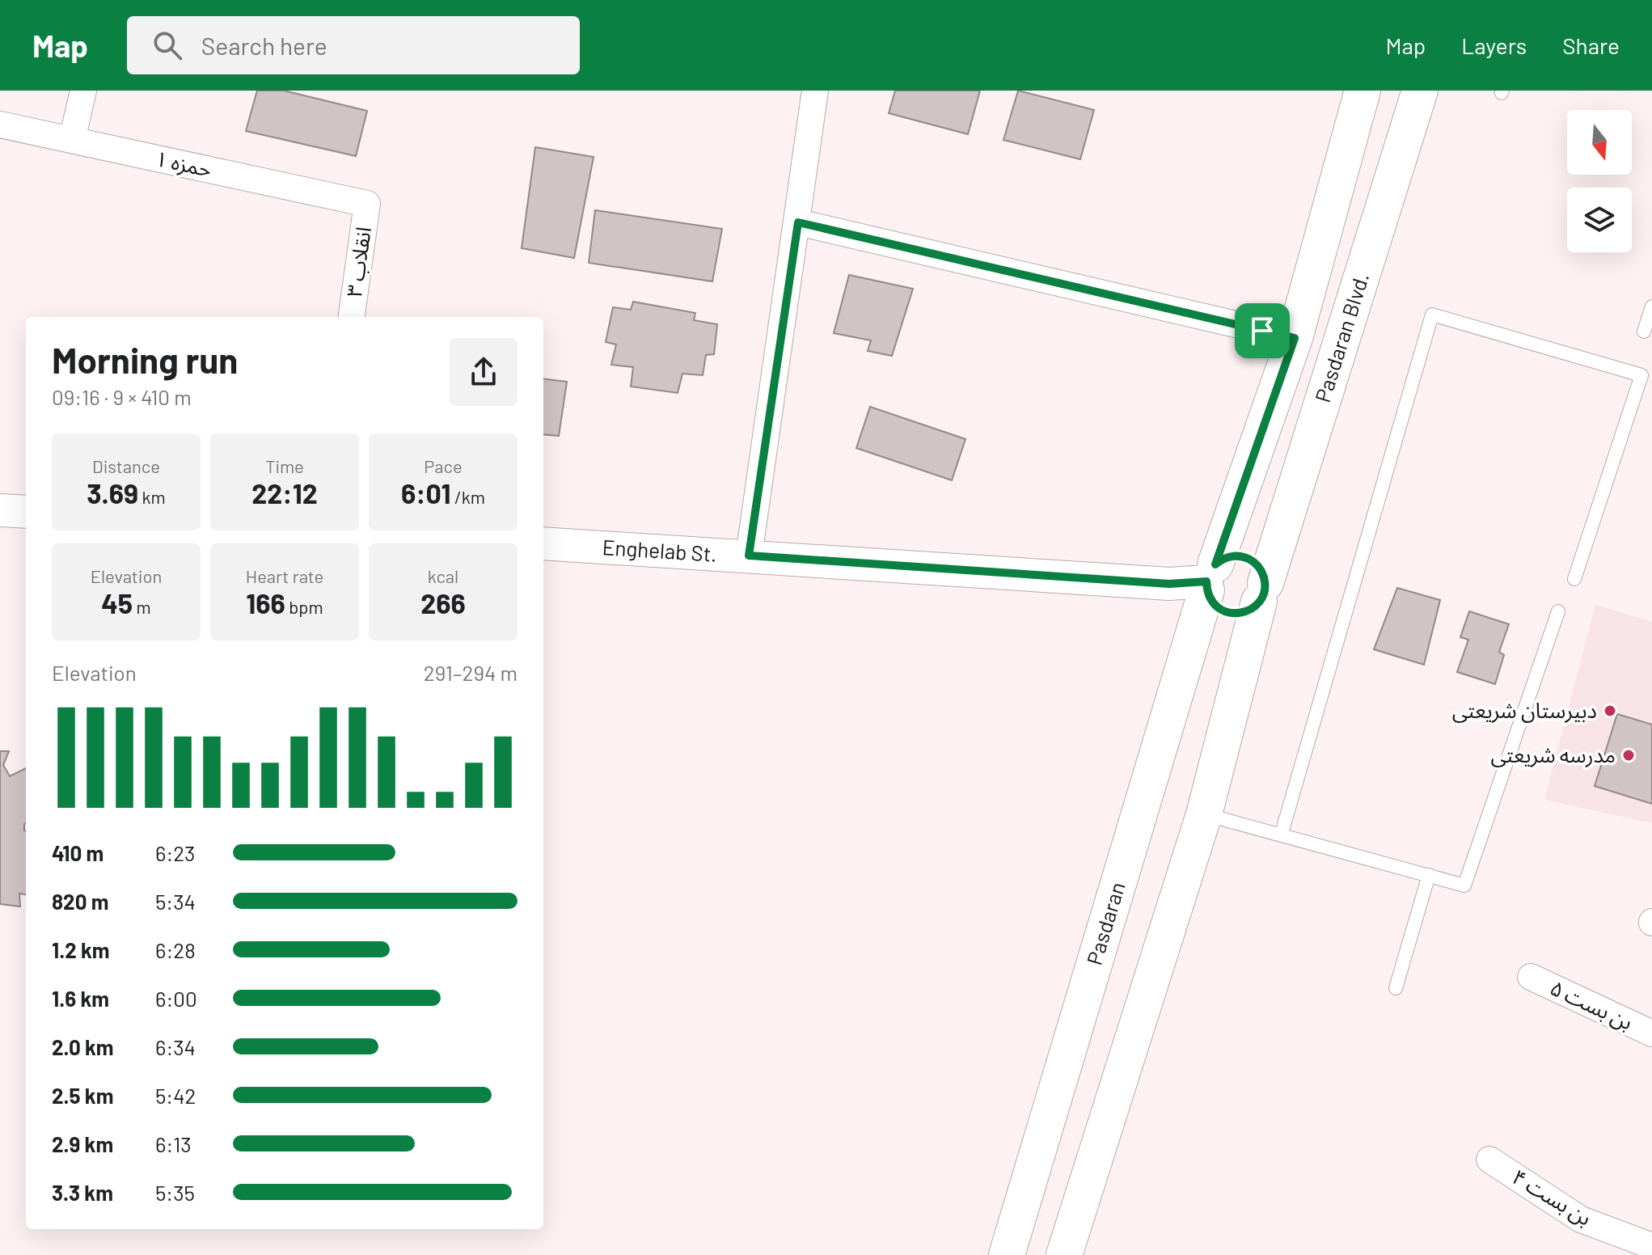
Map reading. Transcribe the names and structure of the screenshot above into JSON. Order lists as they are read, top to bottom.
{
  "streets": {
    "main road": ["Pasdaran Blvd.", "Pasdaran"],
    "street": [
      "حمزه ۱",
      "انقلاب ۳",
      "Enghelab St.",
      "بن بست ۵",
      "بن بست ۴"
    ]
  },
  "crossings": [
    ["حمزه ۱", "انقلاب ۳"],
    ["Pasdaran Blvd.", "Enghelab St."],
    ["Pasdaran Blvd.", "Pasdaran"],
    ["Enghelab St.", "Pasdaran"]
  ],
  "places": ["دبیرستان شریعتی", "مدرسه شریعتی"],
  "north": "bottom",
  "page": {
    "header": "Map",
    "search": "Search here",
    "nav": ["Map", "Layers", "Share"],
    "heading": ["Morning run", "09:16 · 9 × 410 m"],
    "stats": [
      ["Distance", "3.69 km"],
      ["Time", "22:12"],
      ["Pace", "6:01 /km"],
      ["Elevation", "45 m"],
      ["Heart rate", "166 bpm"],
      ["kcal", "266"]
    ],
    "chart": ["Elevation", "291–294 m"],
    "list": [
      {
        "name": "410 m",
        "note": "6:23"
      },
      {
        "name": "820 m",
        "note": "5:34"
      },
      {
        "name": "1.2 km",
        "note": "6:28"
      },
      {
        "name": "1.6 km",
        "note": "6:00"
      },
      {
        "name": "2.0 km",
        "note": "6:34"
      },
      {
        "name": "2.5 km",
        "note": "5:42"
      },
      {
        "name": "2.9 km",
        "note": "6:13"
      },
      {
        "name": "3.3 km",
        "note": "5:35"
      }
    ]
  }
}
